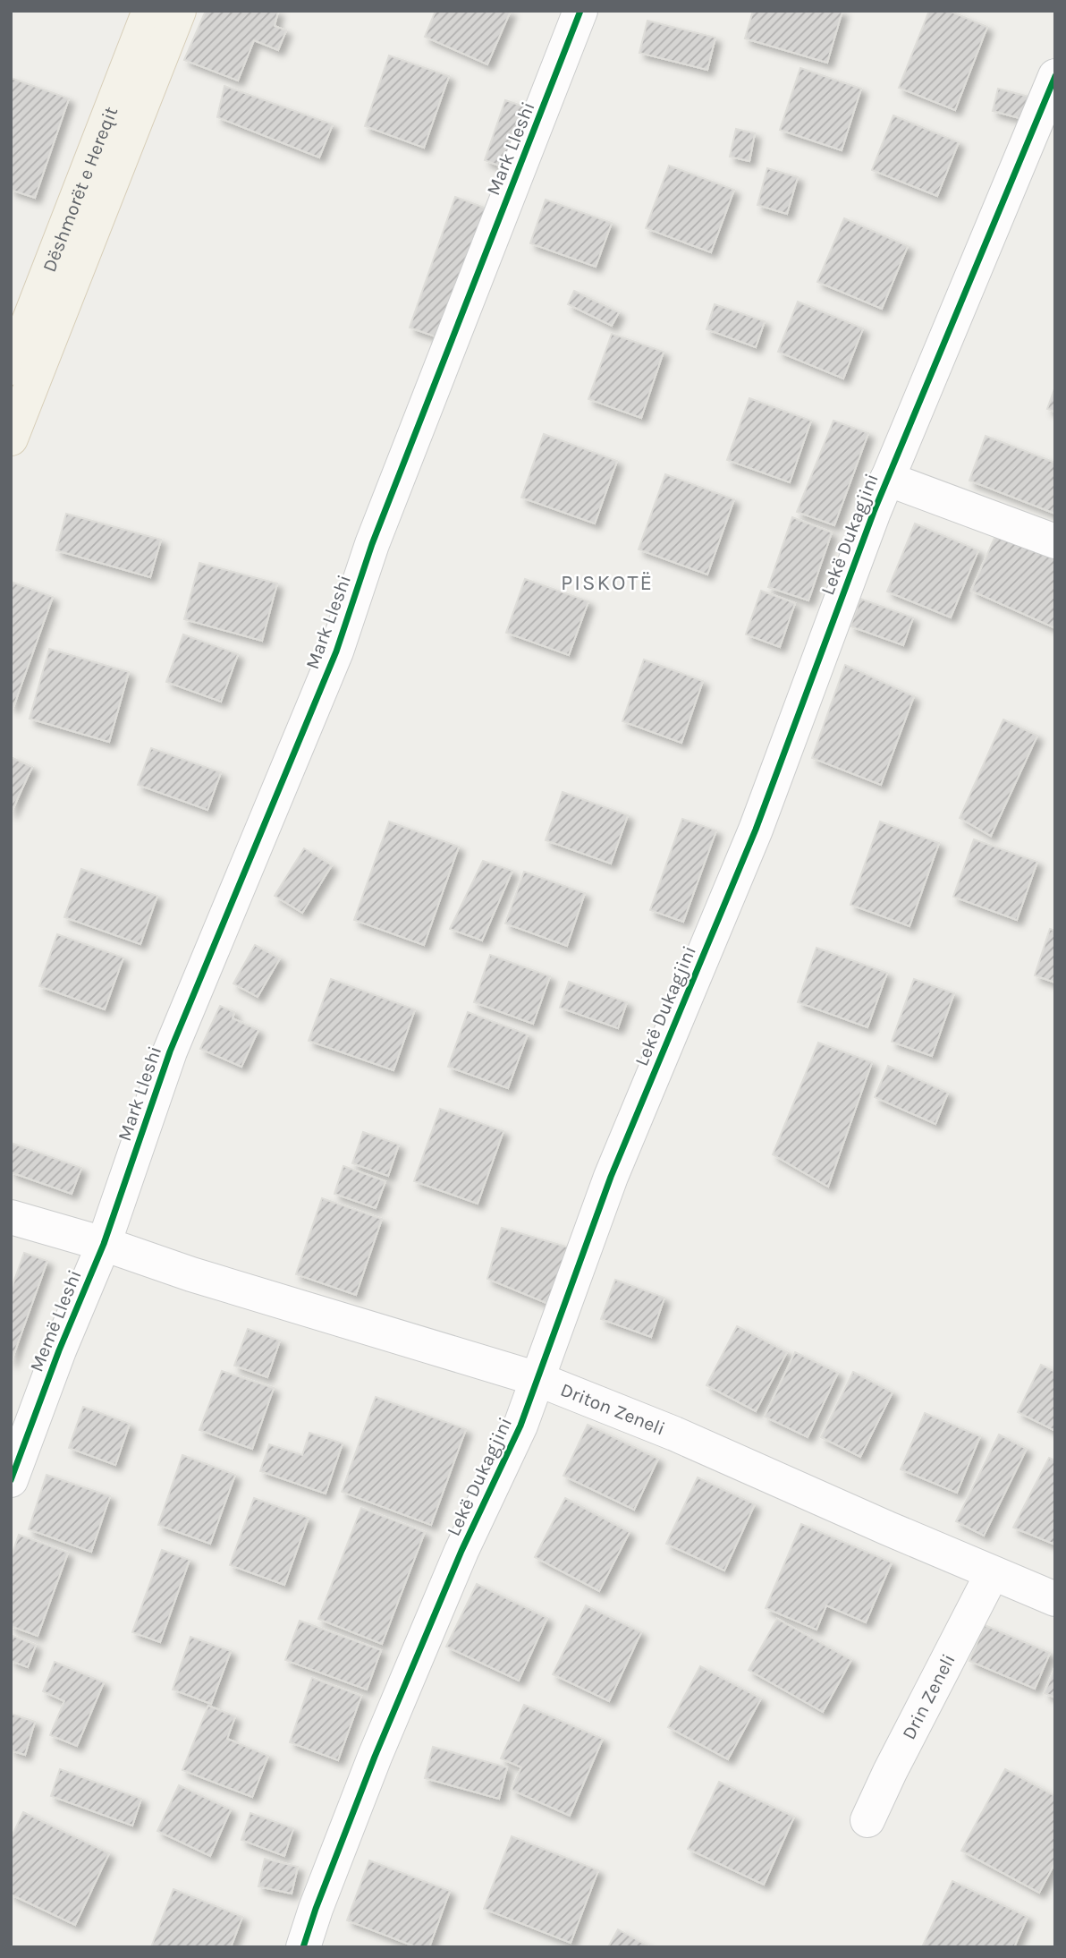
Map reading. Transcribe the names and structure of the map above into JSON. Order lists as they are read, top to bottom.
{
  "streets": {
    "main road": ["Dëshmorët e Hereqit"],
    "street": [
      "Mark Lleshi",
      "Lekë Dukagjini",
      "Memë Lleshi",
      "Driton Zeneli",
      "Drin Zeneli"
    ]
  },
  "crossings": [
    ["Mark Lleshi", "Memë Lleshi"],
    ["Mark Lleshi", "Driton Zeneli"],
    ["Lekë Dukagjini", "Driton Zeneli"],
    ["Memë Lleshi", "Driton Zeneli"],
    ["Driton Zeneli", "Drin Zeneli"]
  ],
  "districts": ["PISKOTË"]
}
